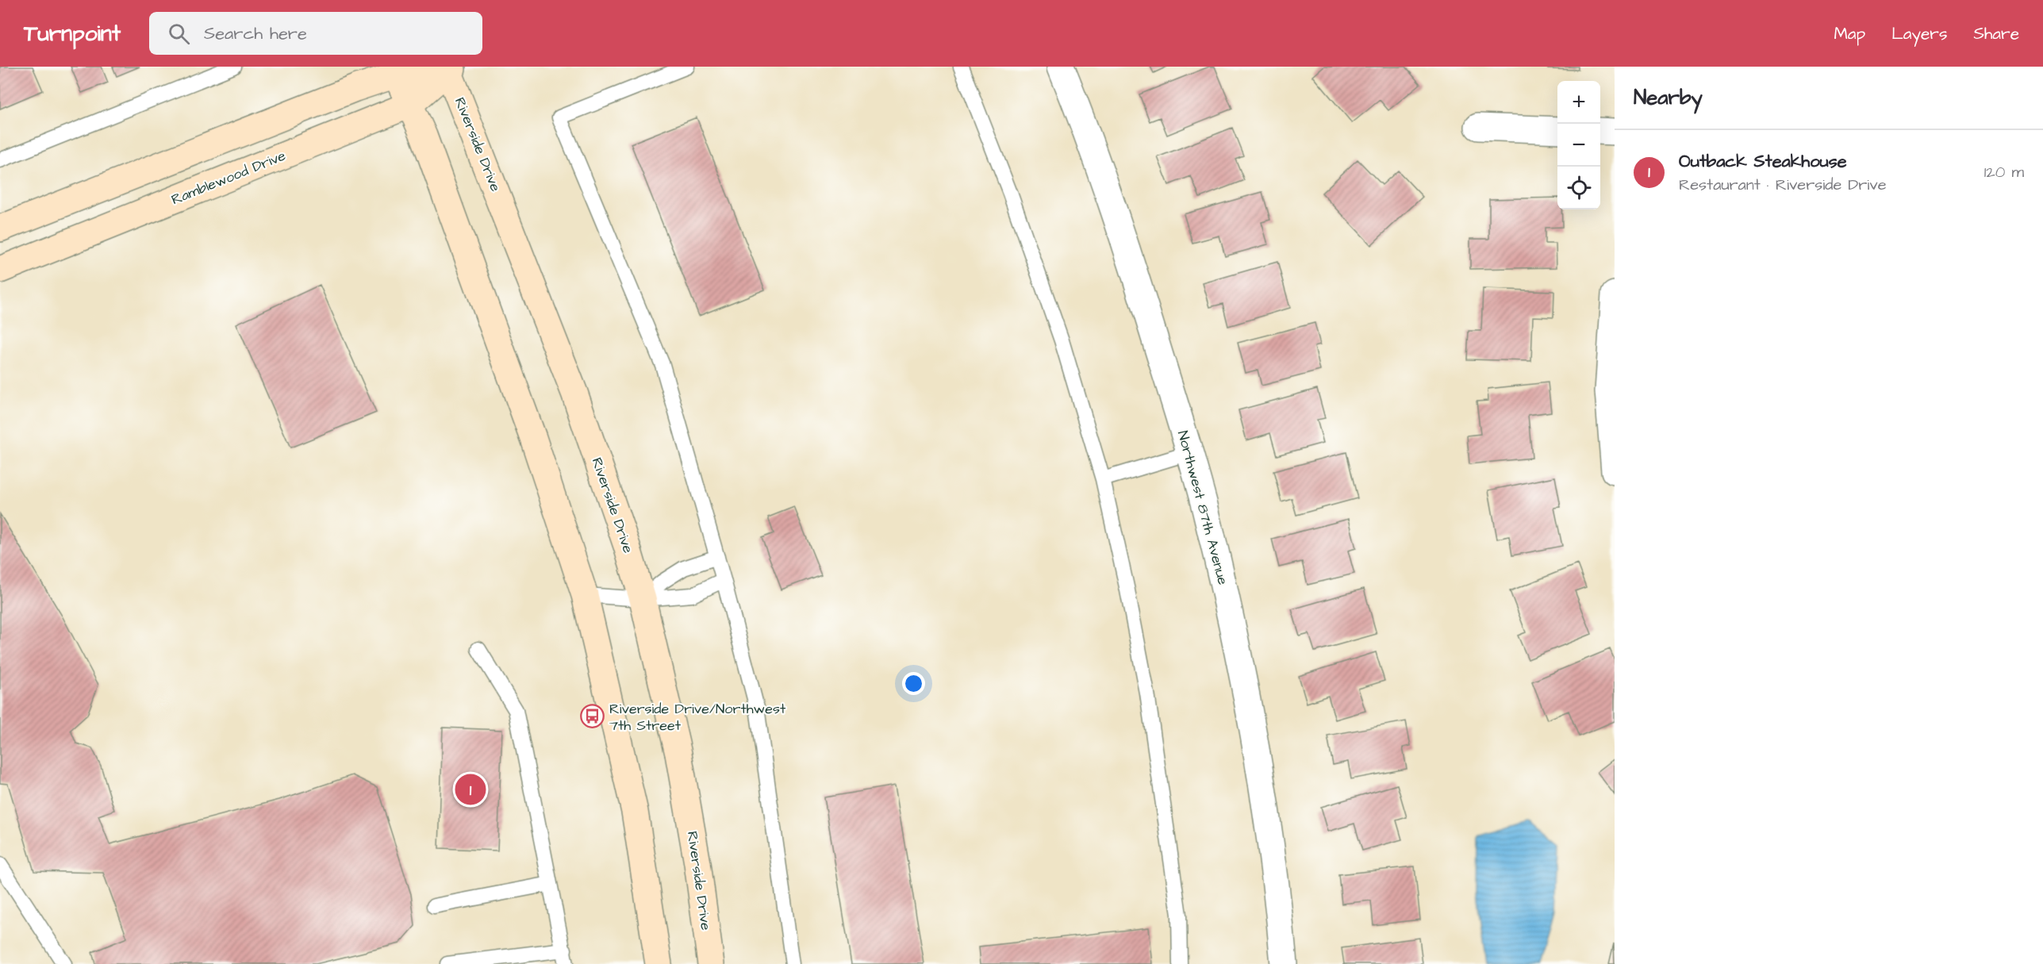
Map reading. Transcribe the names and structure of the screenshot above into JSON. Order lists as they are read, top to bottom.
{
  "streets": {
    "street": ["Riverside Drive", "Ramblewood Drive", "Northwest 87th Avenue"]
  },
  "crossings": [
    ["Riverside Drive", "Ramblewood Drive"]
  ],
  "places": {
    "bus stop": ["Riverside Drive/Northwest 7th Street"]
  },
  "page": {
    "header": "Turnpoint",
    "search": "Search here",
    "nav": ["Map", "Layers", "Share"],
    "heading": "Nearby",
    "map_buttons": ["+", "−"],
    "list": [
      {
        "mark": "1",
        "name": "Outback Steakhouse",
        "note": "Restaurant · Riverside Drive",
        "value": "120 m"
      }
    ],
    "pins": "1"
  }
}
